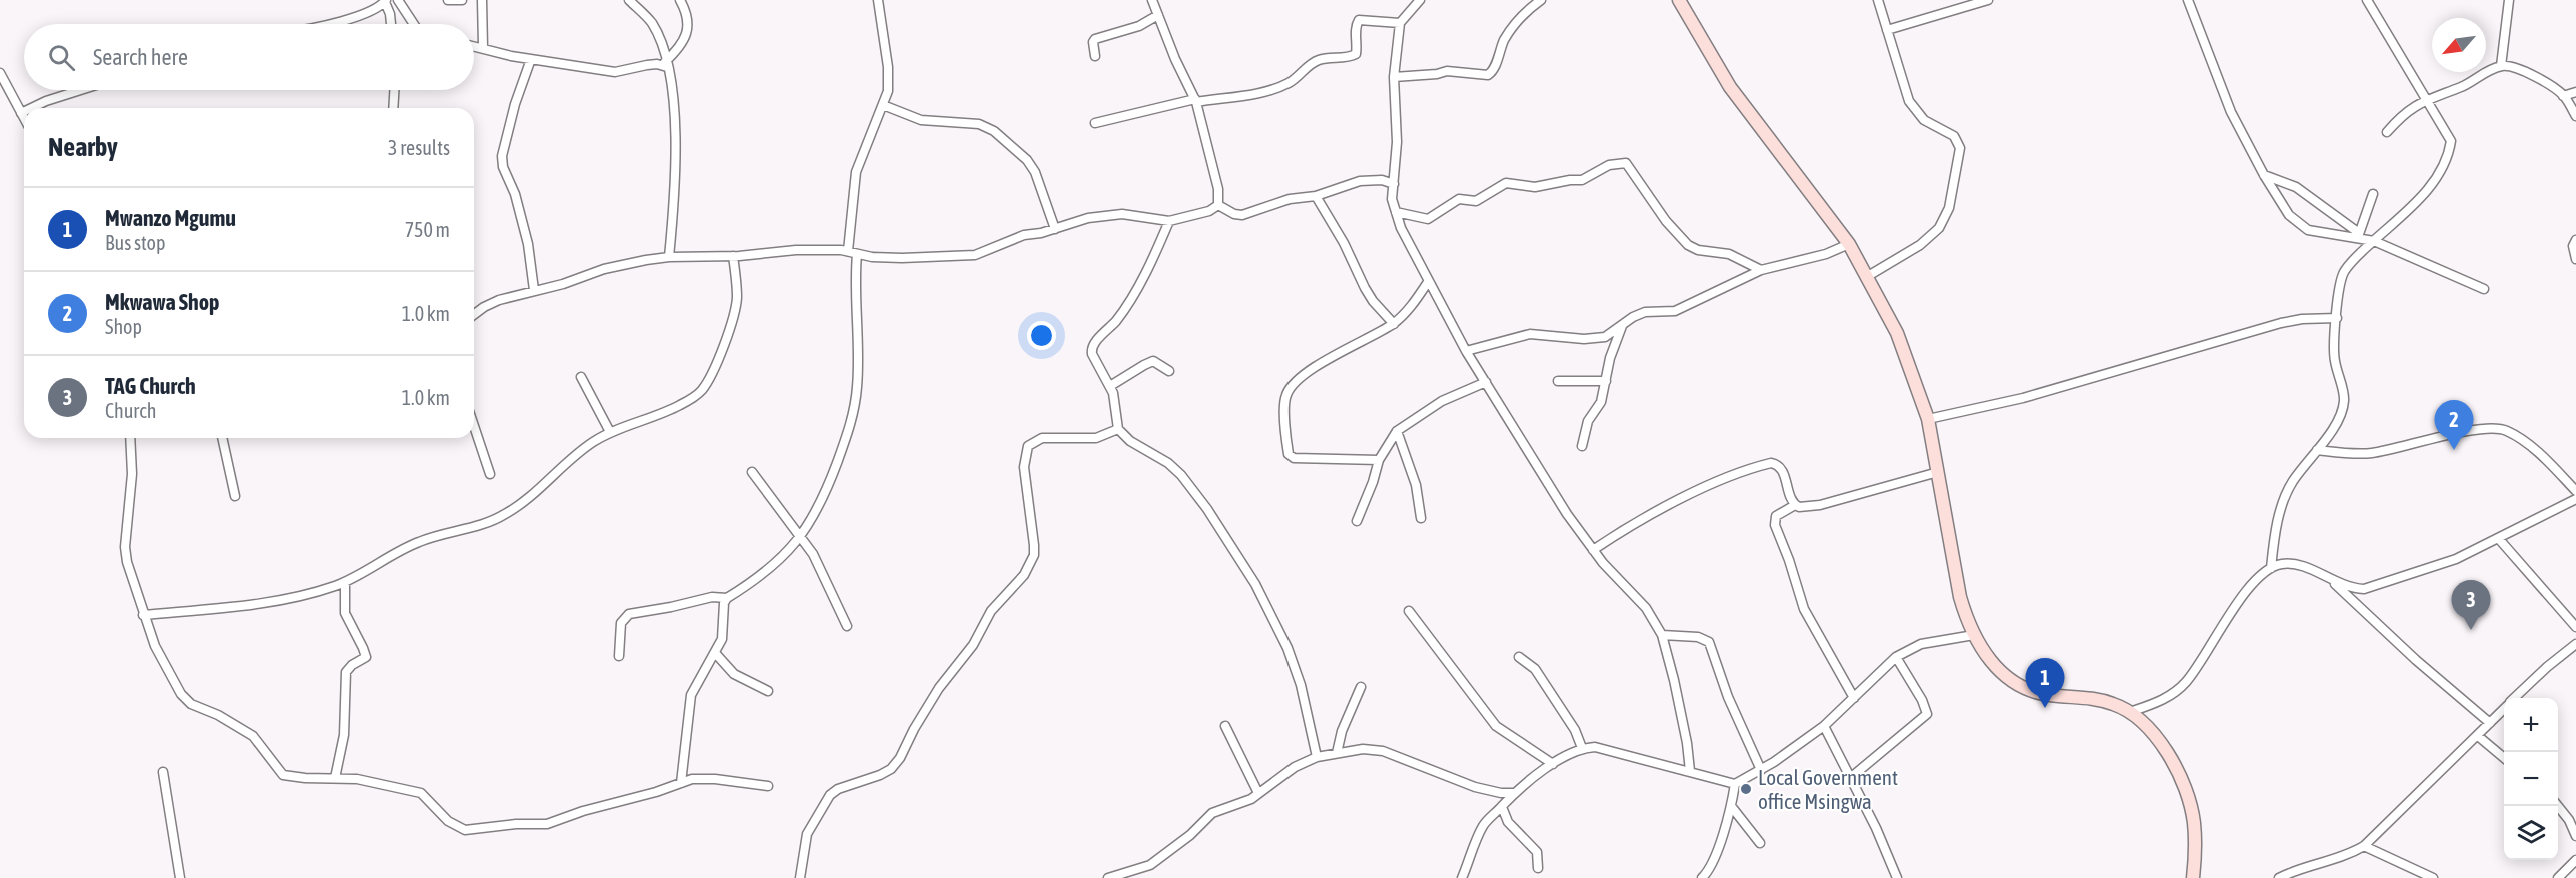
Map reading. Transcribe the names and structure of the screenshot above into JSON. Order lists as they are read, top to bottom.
{
  "places": ["Local Government office Msingwa"],
  "north": "bottom left",
  "page": {
    "search": "Search here",
    "heading": ["Nearby", "3 results"],
    "list": [
      {
        "mark": "1",
        "name": "Mwanzo Mgumu",
        "note": "Bus stop",
        "value": "750 m"
      },
      {
        "mark": "2",
        "name": "Mkwawa Shop",
        "note": "Shop",
        "value": "1.0 km"
      },
      {
        "mark": "3",
        "name": "TAG Church",
        "note": "Church",
        "value": "1.0 km"
      }
    ],
    "pins": ["2", "3", "1"],
    "map_buttons": ["+", "−"]
  }
}
